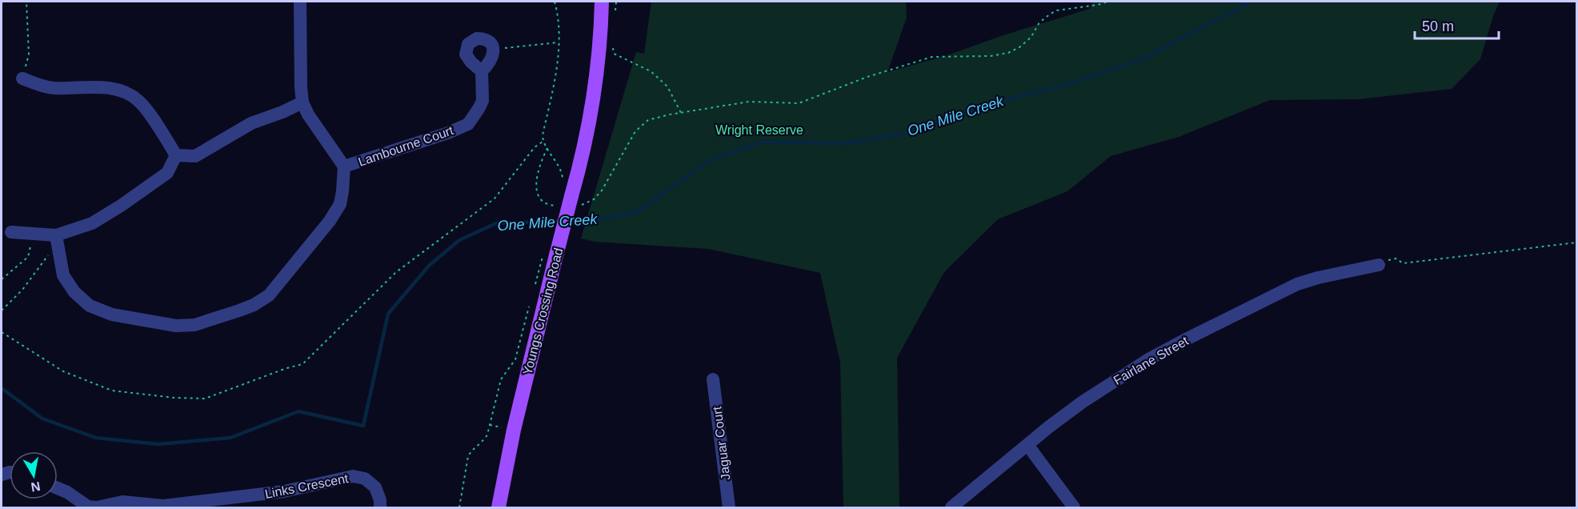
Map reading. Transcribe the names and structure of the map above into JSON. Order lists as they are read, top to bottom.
{
  "streets": {
    "main road": ["Youngs Crossing Road"],
    "street": [
      "Lambourne Court",
      "Fairlane Street",
      "Jaguar Court",
      "Links Crescent"
    ]
  },
  "water": ["One Mile Creek"],
  "parks": ["Wright Reserve"],
  "scale_bar": "50 m",
  "north": "bottom"
}
